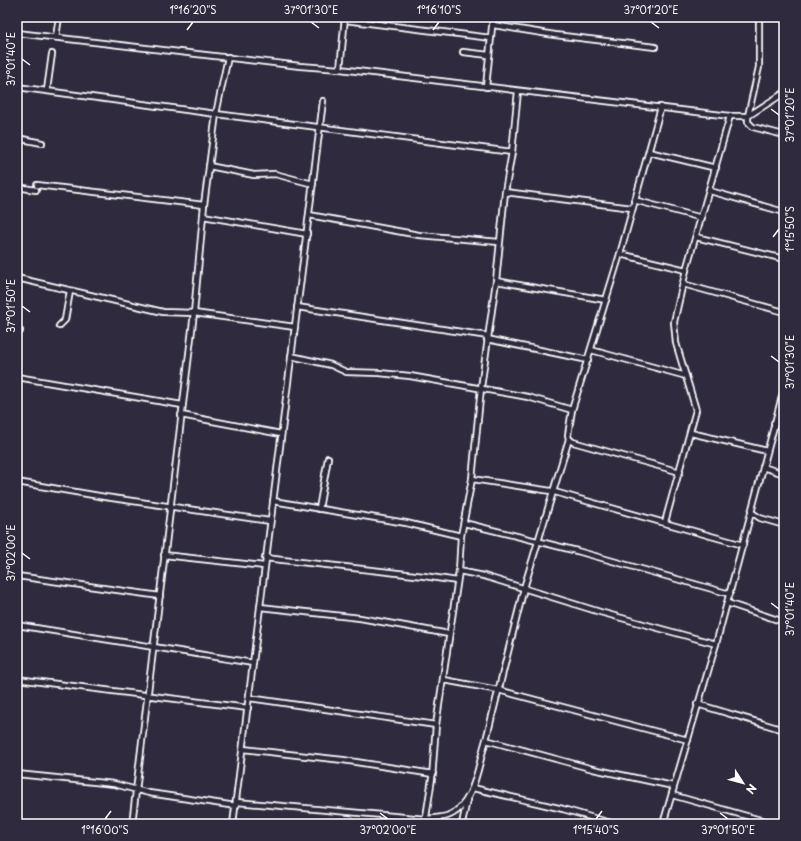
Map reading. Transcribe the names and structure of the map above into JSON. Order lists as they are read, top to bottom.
{
  "north": "bottom right",
  "coordinates": [
    "1°16'20\"S",
    "37°01'30\"E",
    "1°16'10\"S",
    "37°01'20\"E",
    "37°01'40\"E",
    "1°15'50\"S",
    "37°01'50\"E",
    "37°02'00\"E",
    "1°16'00\"S",
    "1°15'40\"S"
  ]
}
